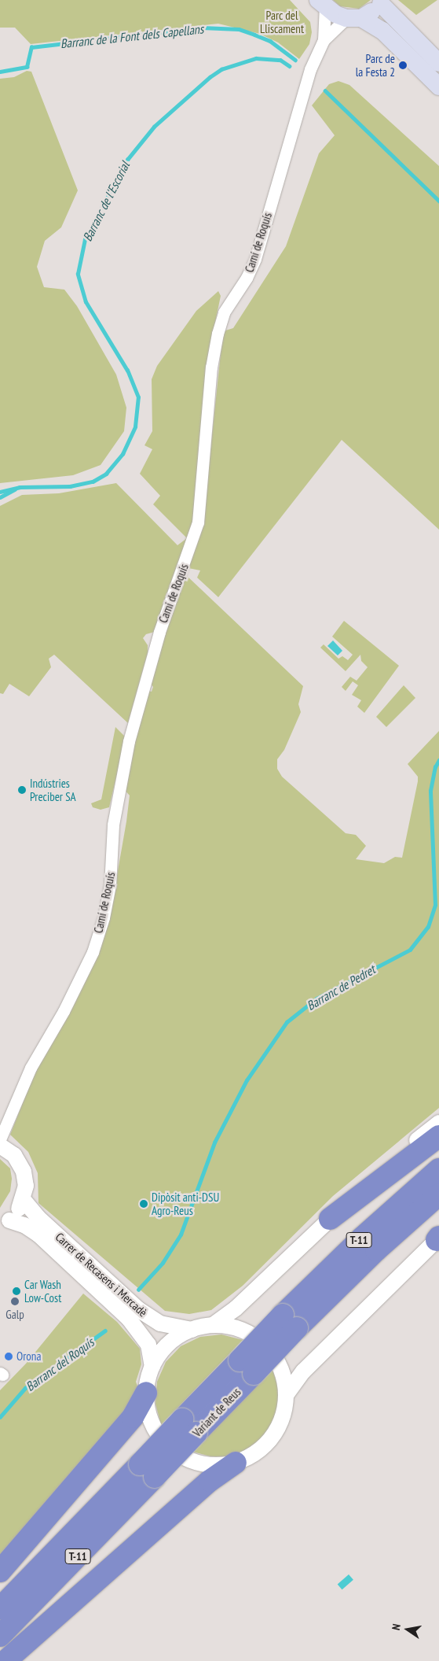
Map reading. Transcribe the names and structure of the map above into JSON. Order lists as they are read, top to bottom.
{
  "streets": {
    "highway": ["T-11", "Variant de Reus"],
    "street": ["Camí de Roquís", "Carrer de Recasens i Mercadè"]
  },
  "water": [
    "Barranc de la Font dels Capellans",
    "Barranc de l'Escorial",
    "Barranc de Pedret",
    "Barranc del Roquís"
  ],
  "parks": ["Parc del Lliscament"],
  "places": [
    "Parc de la Festa 2",
    "Indústries Preciber SA",
    "Dipòsit anti-DSU Agro-Reus",
    "Car Wash Low-Cost",
    "Galp",
    "Orona"
  ],
  "north": "left"
}
